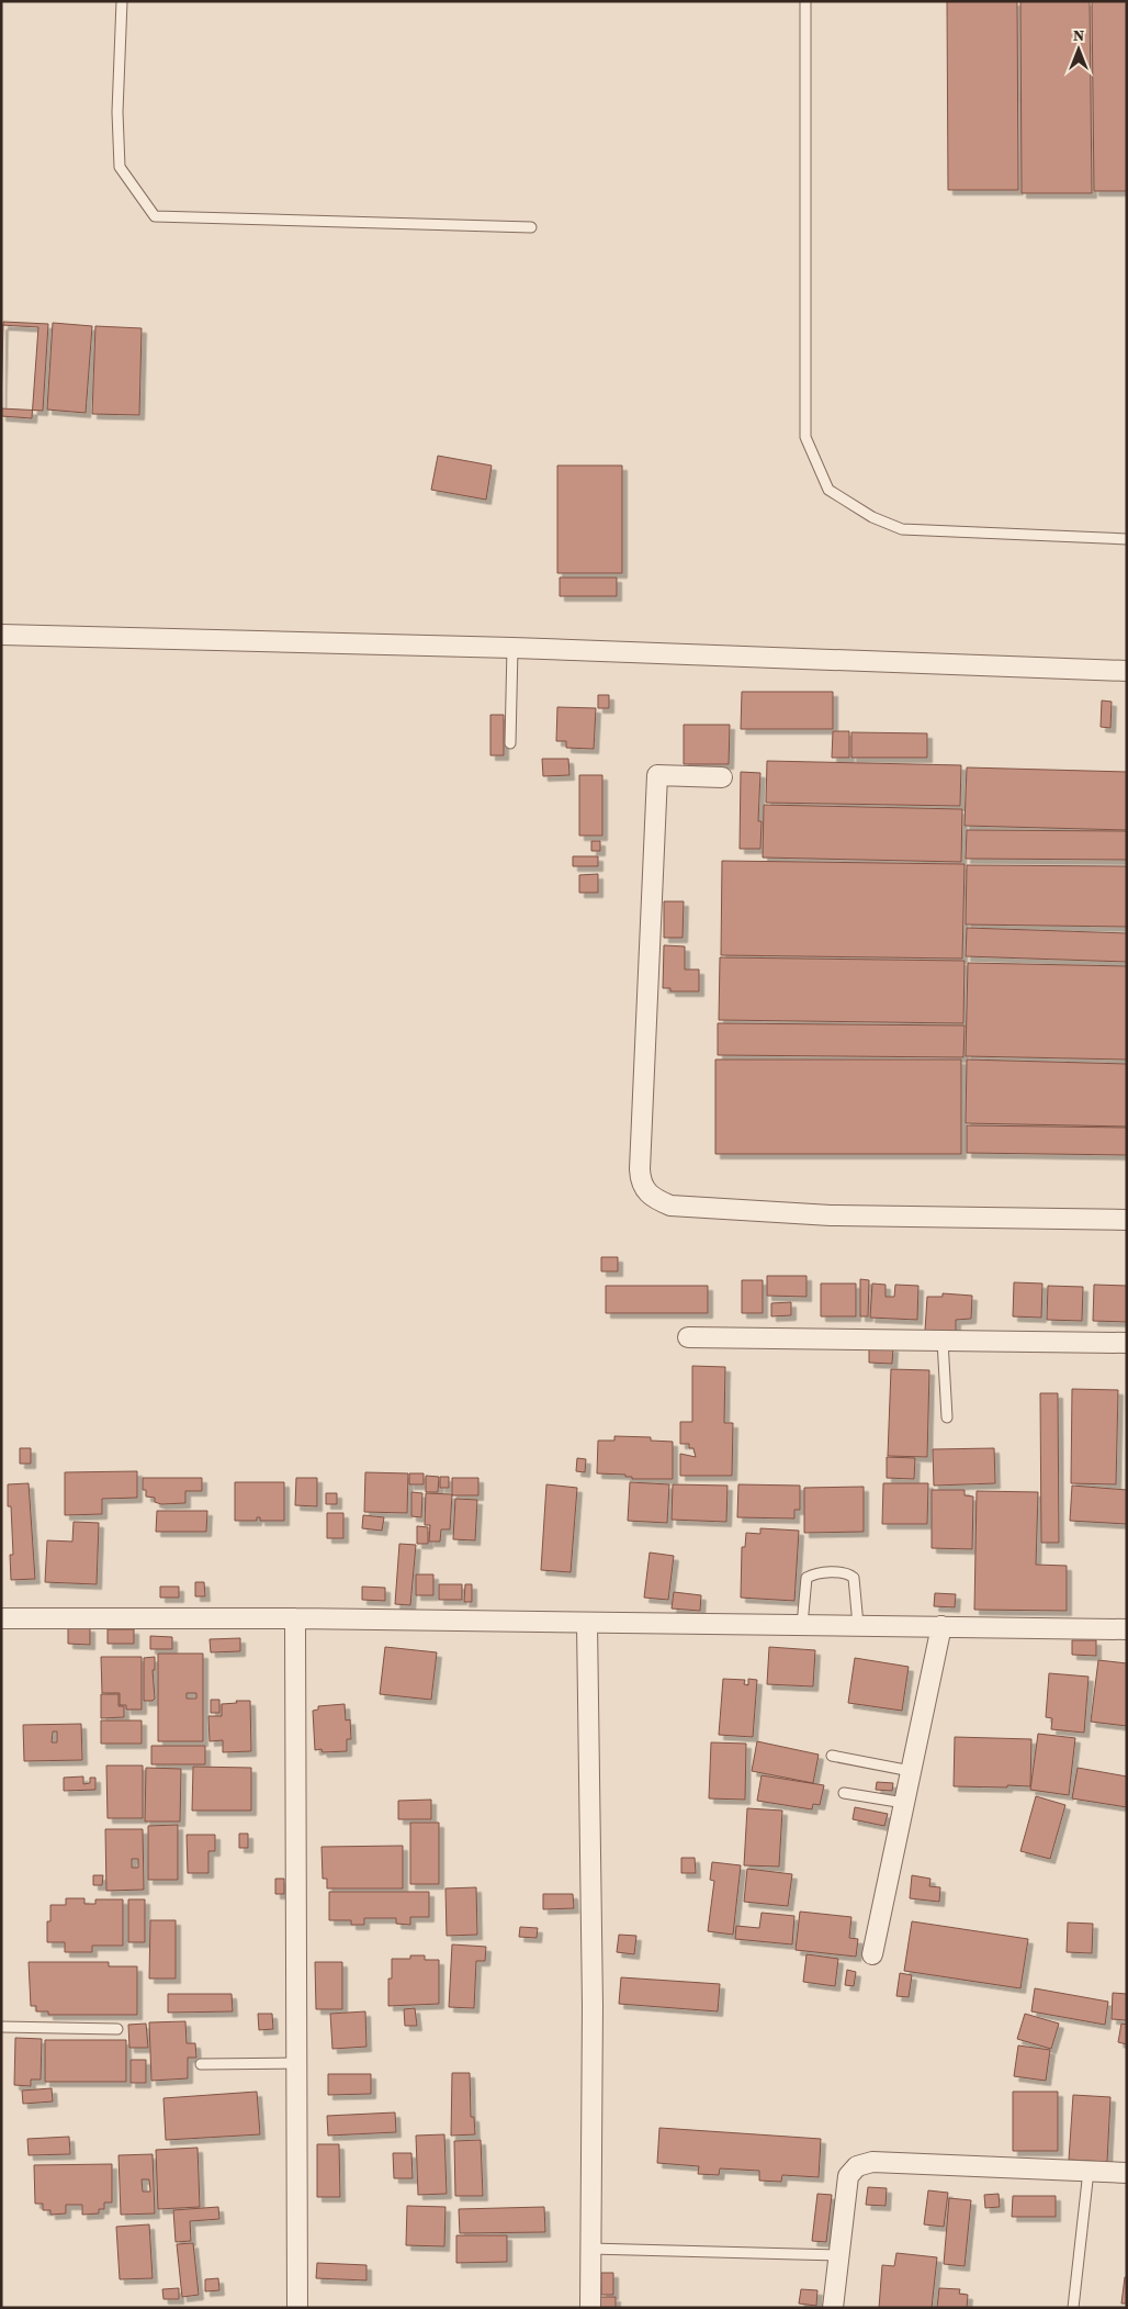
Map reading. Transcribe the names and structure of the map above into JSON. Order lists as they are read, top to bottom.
{
  "north": "top"
}
